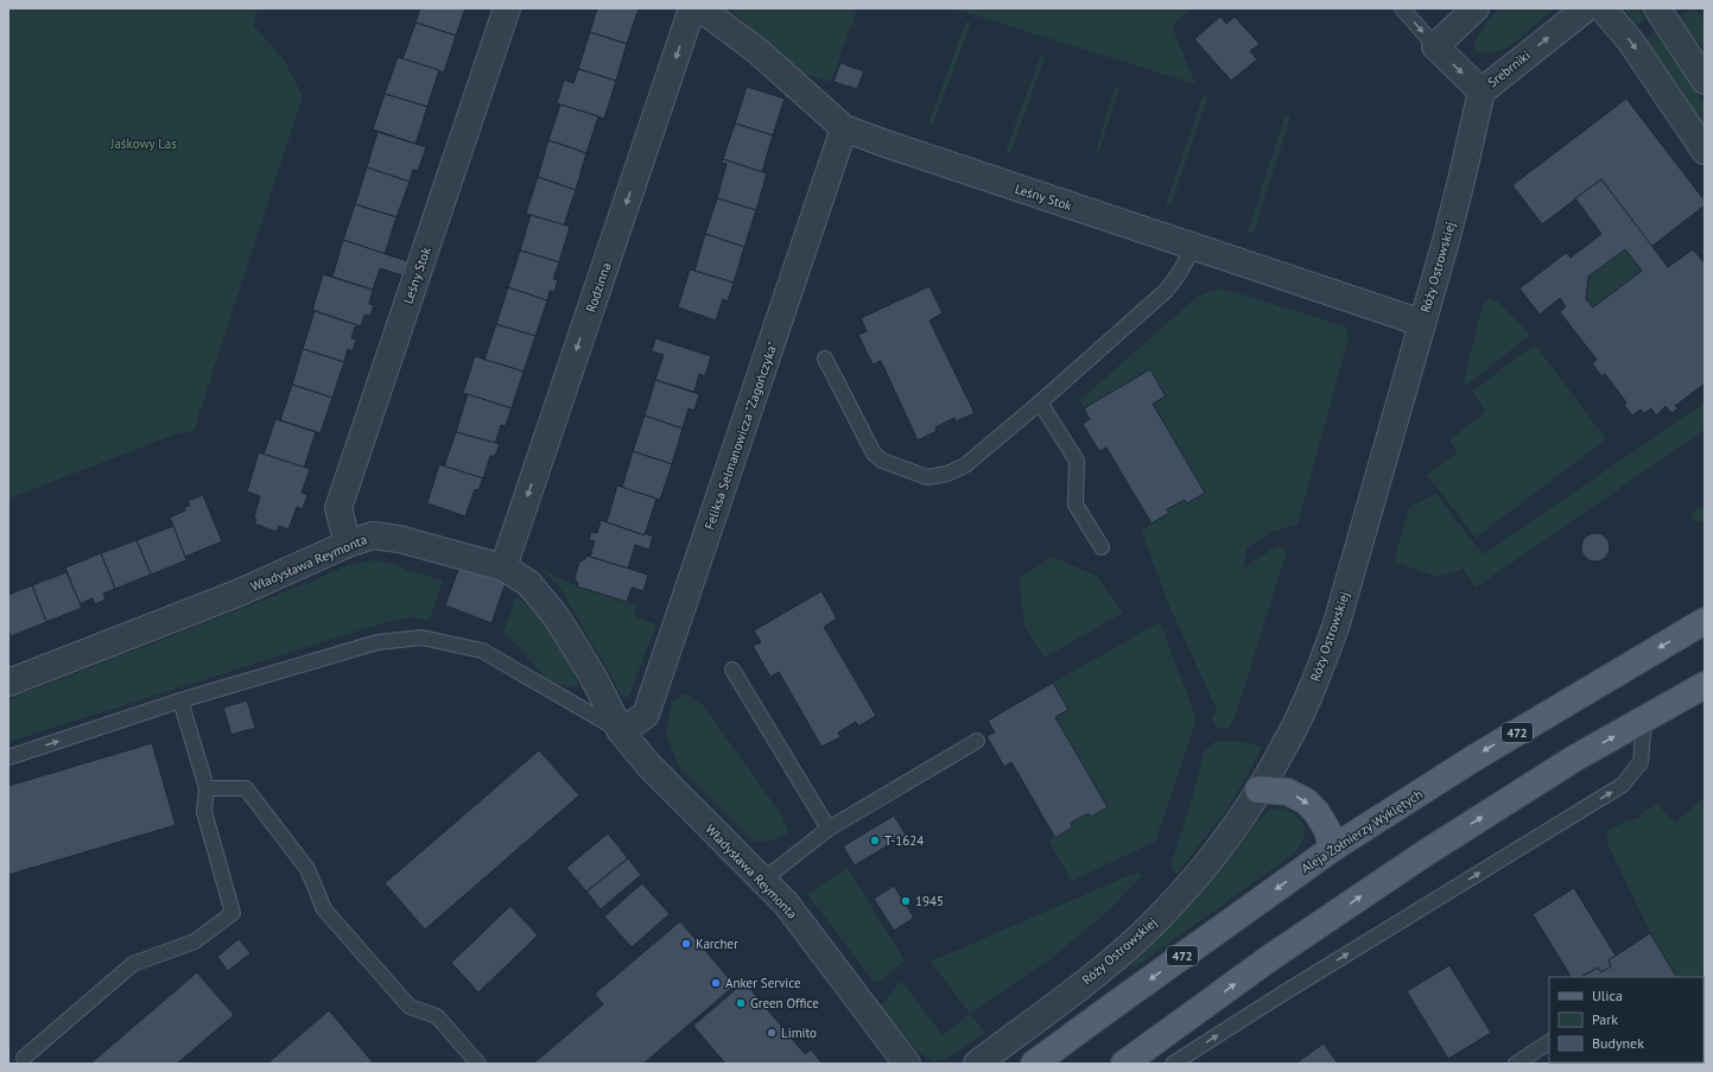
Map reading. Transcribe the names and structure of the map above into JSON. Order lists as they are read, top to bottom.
{
  "streets": {
    "main road": ["472", "Aleja Żołnierzy Wyklętych"],
    "street": [
      "Srebrniki",
      "Leśny Stok",
      "Róży Ostrowskiej",
      "Rodzinna",
      "Feliksa Selmanowicza \"Zagończyka\"",
      "Władysława Reymonta"
    ]
  },
  "crossings": [
    ["Srebrniki", "Róży Ostrowskiej"],
    ["Leśny Stok", "Róży Ostrowskiej"],
    ["Leśny Stok", "Feliksa Selmanowicza \"Zagończyka\""],
    ["Leśny Stok", "Władysława Reymonta"],
    ["Rodzinna", "Władysława Reymonta"],
    ["Feliksa Selmanowicza \"Zagończyka\"", "Władysława Reymonta"]
  ],
  "one_way": ["Rodzinna"],
  "parks": ["Jaśkowy Las"],
  "places": [
    "T-1624",
    "1945",
    "Karcher",
    "Anker Service",
    "Green Office",
    "Limito"
  ],
  "legend": ["Ulica", "Park", "Budynek"]
}
